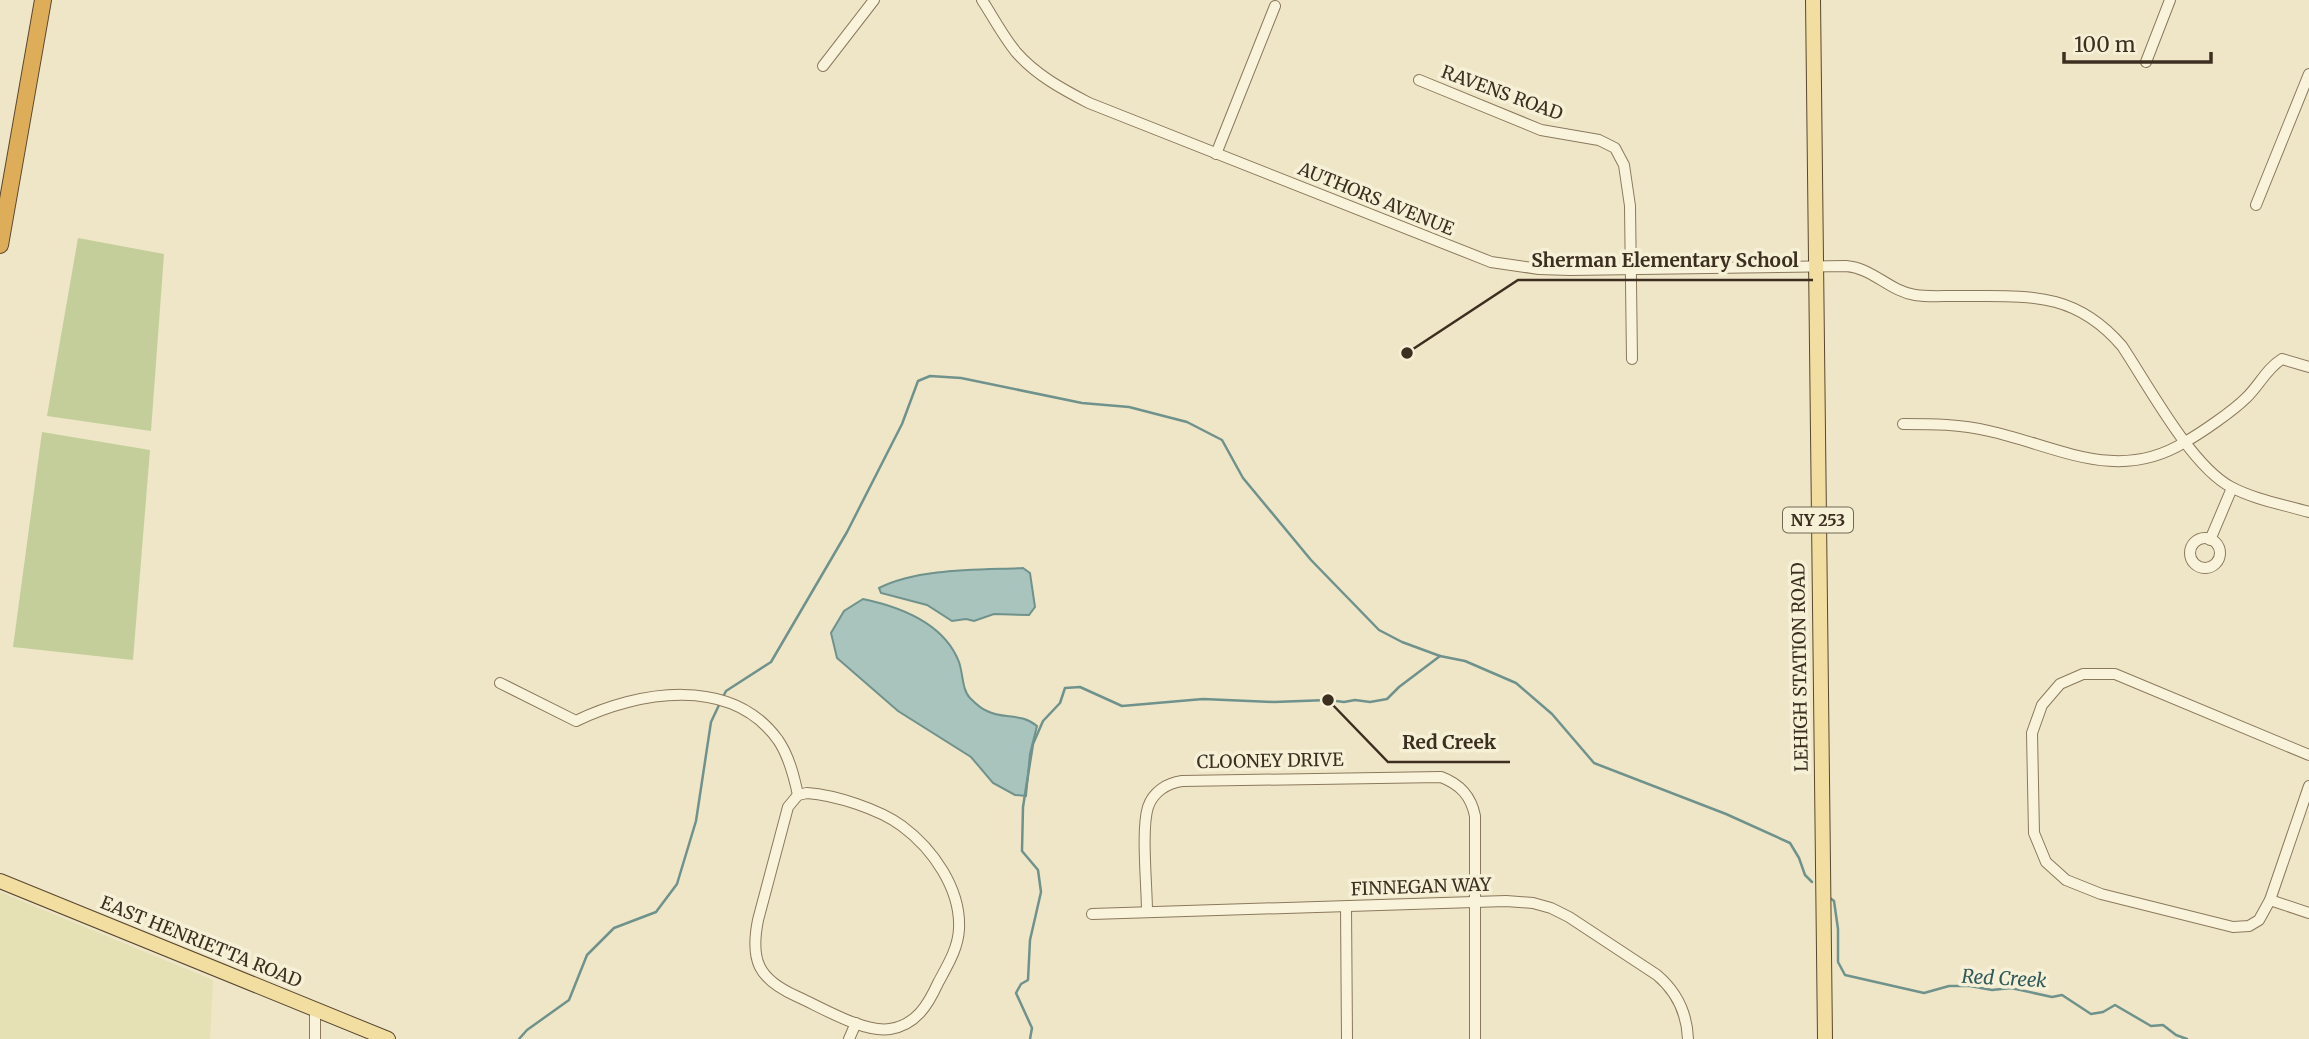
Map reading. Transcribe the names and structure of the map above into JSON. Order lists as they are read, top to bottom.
{
  "streets": {
    "main road": ["NY 253", "LEHIGH STATION ROAD", "EAST HENRIETTA ROAD"],
    "street": [
      "RAVENS ROAD",
      "AUTHORS AVENUE",
      "CLOONEY DRIVE",
      "FINNEGAN WAY"
    ]
  },
  "crossings": [
    ["RAVENS ROAD", "AUTHORS AVENUE"],
    ["AUTHORS AVENUE", "LEHIGH STATION ROAD"],
    ["CLOONEY DRIVE", "FINNEGAN WAY"]
  ],
  "water": ["Red Creek"],
  "places": ["Sherman Elementary School", "Red Creek"],
  "scale_bar": "100 m"
}
